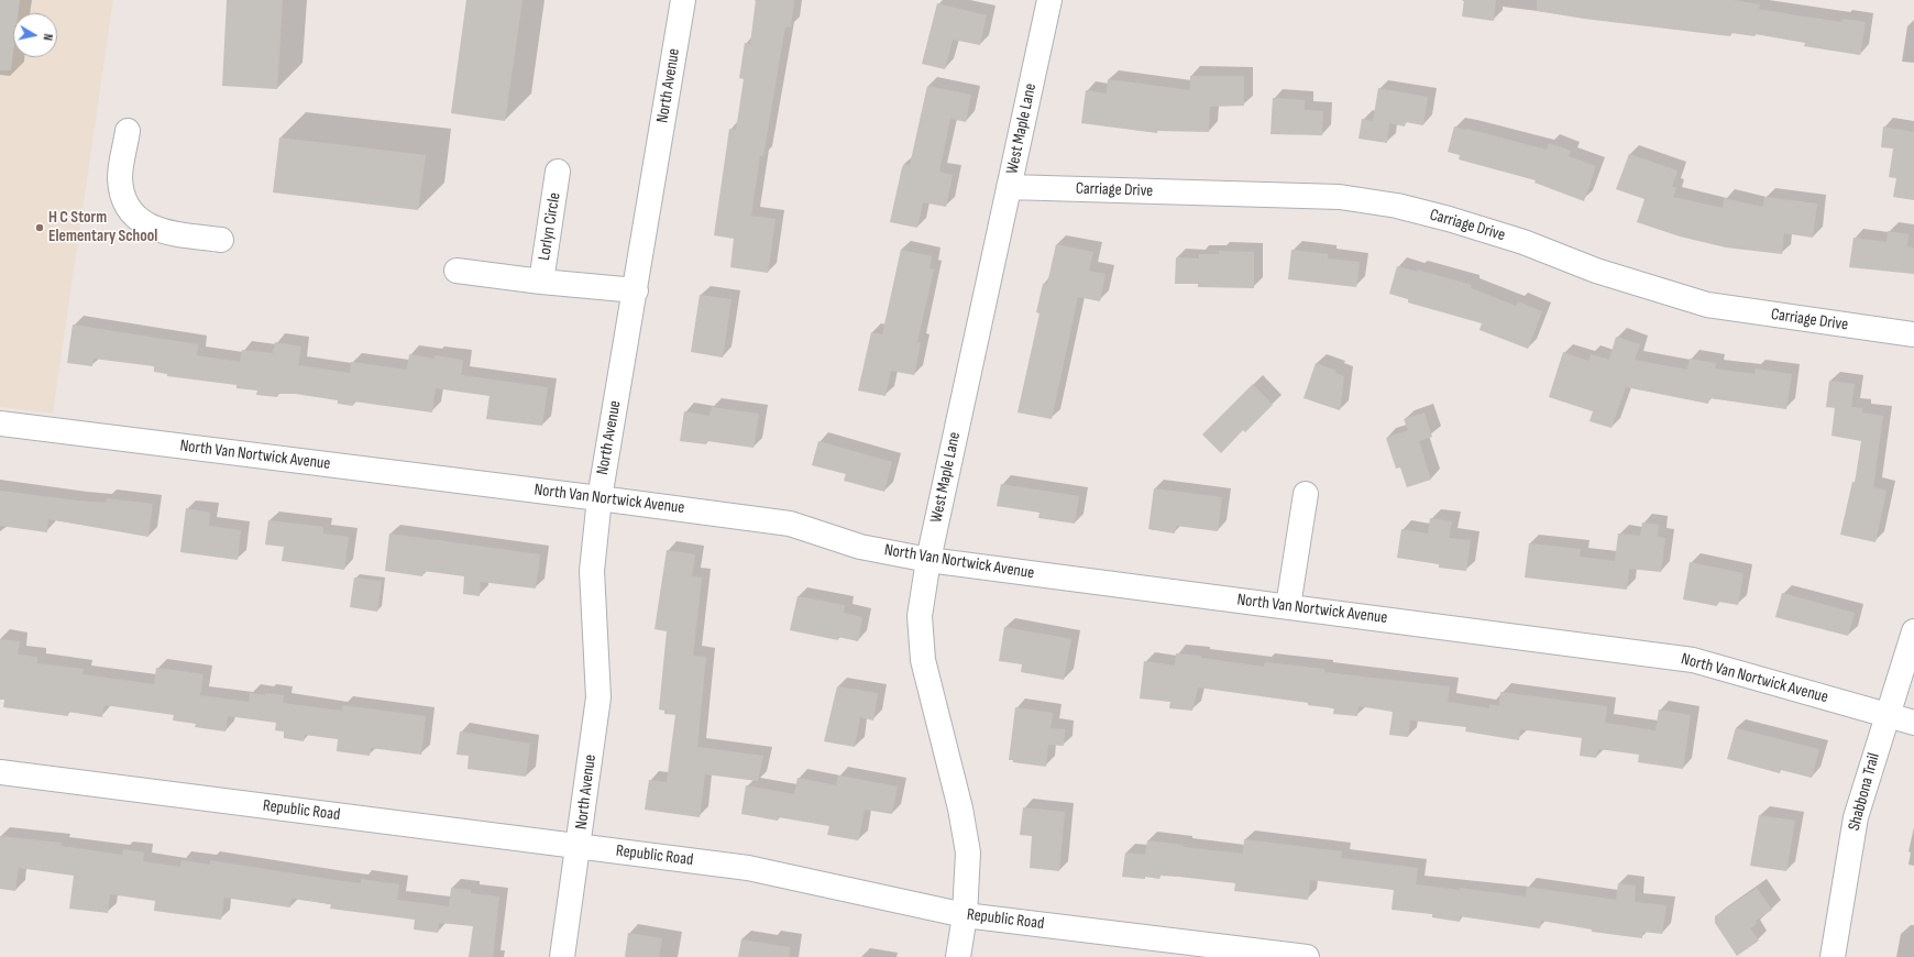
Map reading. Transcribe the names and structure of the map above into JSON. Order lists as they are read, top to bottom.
{
  "streets": {
    "street": [
      "North Avenue",
      "West Maple Lane",
      "Carriage Drive",
      "Lorlyn Circle",
      "North Van Nortwick Avenue",
      "Shabbona Trail",
      "Republic Road"
    ]
  },
  "crossings": [
    ["North Avenue", "Lorlyn Circle"],
    ["North Avenue", "North Van Nortwick Avenue"],
    ["North Avenue", "Republic Road"],
    ["West Maple Lane", "Carriage Drive"],
    ["West Maple Lane", "North Van Nortwick Avenue"],
    ["West Maple Lane", "Republic Road"],
    ["North Van Nortwick Avenue", "Shabbona Trail"]
  ],
  "places": ["H C Storm Elementary School"],
  "north": "right"
}
